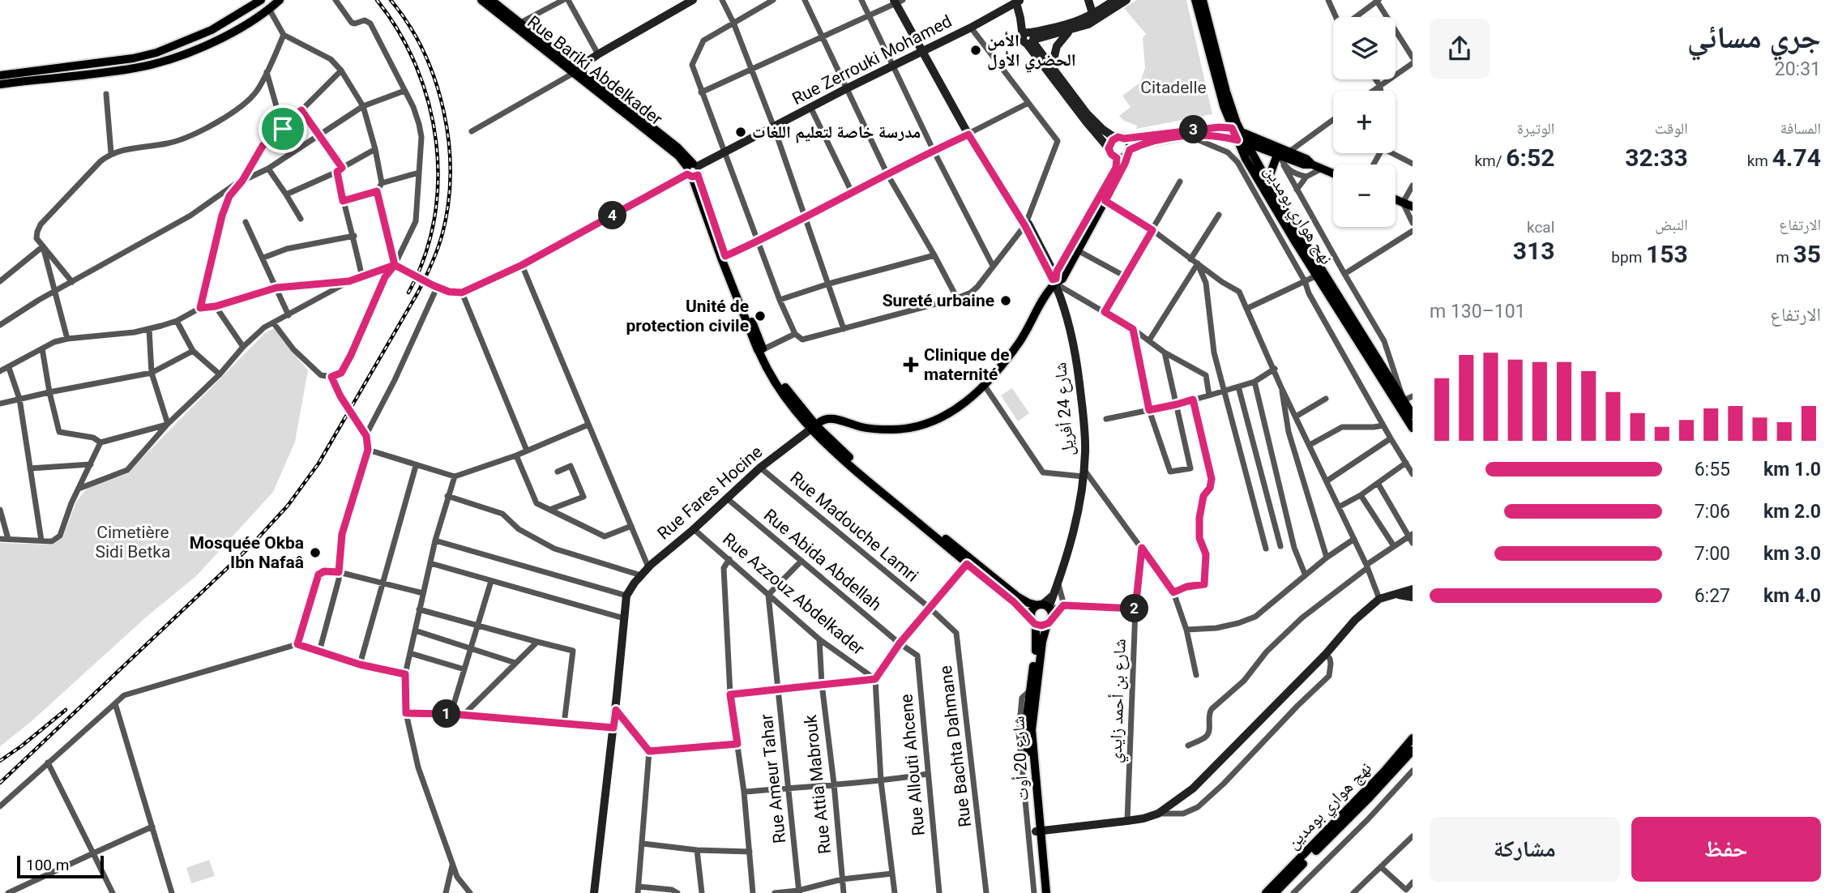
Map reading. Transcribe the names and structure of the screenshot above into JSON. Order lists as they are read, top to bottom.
{
  "streets": {
    "main road": [
      "Rue Bariki Abdelkader",
      "نهج هواري بومدين",
      "Rue Fares Hocine",
      "شارع 20 أوت"
    ],
    "street": [
      "Rue Zerrouki Mohamed",
      "شارع 24 أفريل",
      "Rue Madouche Lamri",
      "Rue Abida Abdellah",
      "Rue Azzouz Abdelkader",
      "شارع بن أحمد زايدي",
      "Rue Bachta Dahmane",
      "Rue Allouti Ahcene",
      "Rue Ameur Tahar",
      "Rue Attia Mabrouk"
    ]
  },
  "crossings": [
    ["Rue Zerrouki Mohamed", "Rue Bariki Abdelkader"],
    ["Rue Zerrouki Mohamed", "شارع 24 أفريل"],
    ["شارع 24 أفريل", "Rue Fares Hocine"],
    ["شارع 24 أفريل", "شارع 20 أوت"],
    ["Rue Fares Hocine", "Rue Madouche Lamri"],
    ["Rue Fares Hocine", "Rue Abida Abdellah"],
    ["Rue Fares Hocine", "Rue Azzouz Abdelkader"],
    ["Rue Madouche Lamri", "Rue Bachta Dahmane"],
    ["Rue Abida Abdellah", "Rue Allouti Ahcene"],
    ["Rue Azzouz Abdelkader", "Rue Ameur Tahar"],
    ["Rue Azzouz Abdelkader", "Rue Attia Mabrouk"]
  ],
  "parks": ["Citadelle", "Cimetière Sidi Betka"],
  "places": {
    "other": [
      "الأمن الحضري الأول",
      "مدرسة خاصة لتعليم اللغات",
      "Sureté urbaine",
      "Unité de protection civile",
      "Mosquée Okba Ibn Nafaâ"
    ],
    "health": ["Clinique de maternité"]
  },
  "scale_bar": "100 m",
  "page": {
    "heading": ["جري مسائي", "20:31"],
    "map_buttons": ["+", "−"],
    "stats": [
      ["المسافة", "4.74 km"],
      ["الوقت", "32:33"],
      ["الوتيرة", "6:52 /km"],
      ["الارتفاع", "35 m"],
      ["النبض", "153 bpm"],
      ["kcal", "313"]
    ],
    "pins": [
      "3",
      "4",
      "2",
      "1"
    ],
    "chart": ["الارتفاع", "101–130 m"],
    "list": [
      {
        "name": "1.0 km",
        "note": "6:55"
      },
      {
        "name": "2.0 km",
        "note": "7:06"
      },
      {
        "name": "3.0 km",
        "note": "7:00"
      },
      {
        "name": "4.0 km",
        "note": "6:27"
      }
    ],
    "buttons": ["حفظ", "مشاركة"],
    "scale": "100 m"
  }
}
